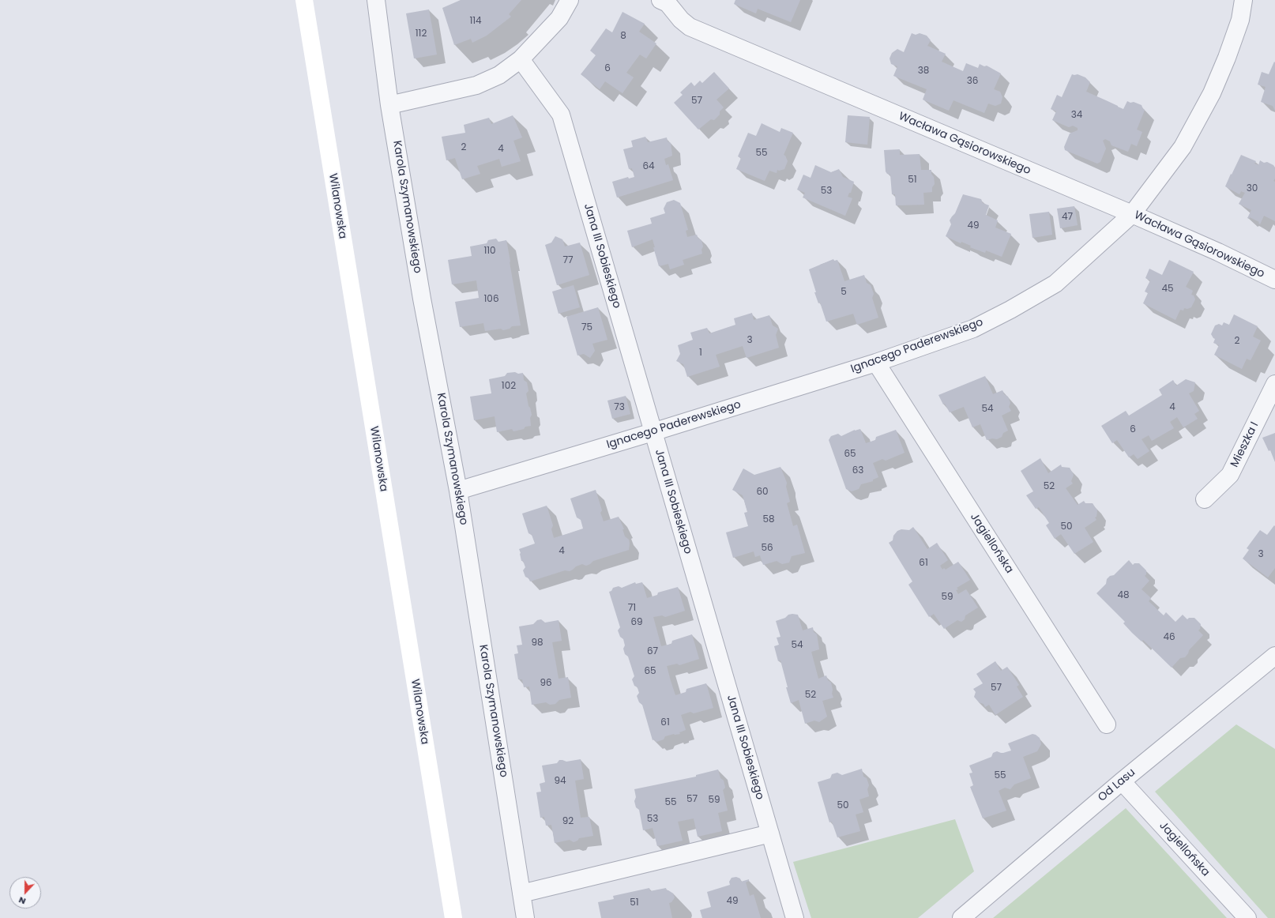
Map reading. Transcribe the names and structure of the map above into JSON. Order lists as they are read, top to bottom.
{
  "streets": {
    "main road": ["Wilanowska"],
    "street": [
      "Wacława Gąsiorowskiego",
      "Karola Szymanowskiego",
      "Jana III Sobieskiego",
      "Ignacego Paderewskiego",
      "Mieszka I",
      "Jagiellońska",
      "Od Lasu"
    ]
  },
  "crossings": [
    ["Wacława Gąsiorowskiego", "Ignacego Paderewskiego"],
    ["Karola Szymanowskiego", "Ignacego Paderewskiego"],
    ["Jana III Sobieskiego", "Ignacego Paderewskiego"],
    ["Ignacego Paderewskiego", "Jagiellońska"],
    ["Jagiellońska", "Od Lasu"]
  ],
  "house_numbers": [
    "114",
    "112",
    "8",
    "6",
    "38",
    "36",
    "57",
    "34",
    "2",
    "4",
    "55",
    "64",
    "51",
    "30",
    "53",
    "47",
    "49",
    "110",
    "77",
    "45",
    "5",
    "106",
    "75",
    "3",
    "2",
    "1",
    "102",
    "73",
    "4",
    "54",
    "6",
    "65",
    "63",
    "52",
    "60",
    "58",
    "50",
    "56",
    "4",
    "3",
    "61",
    "48",
    "59",
    "71",
    "69",
    "46",
    "98",
    "54",
    "67",
    "65",
    "96",
    "57",
    "52",
    "61",
    "55",
    "94",
    "57",
    "59",
    "55",
    "50",
    "53",
    "92",
    "49",
    "51"
  ],
  "north": "bottom"
}
